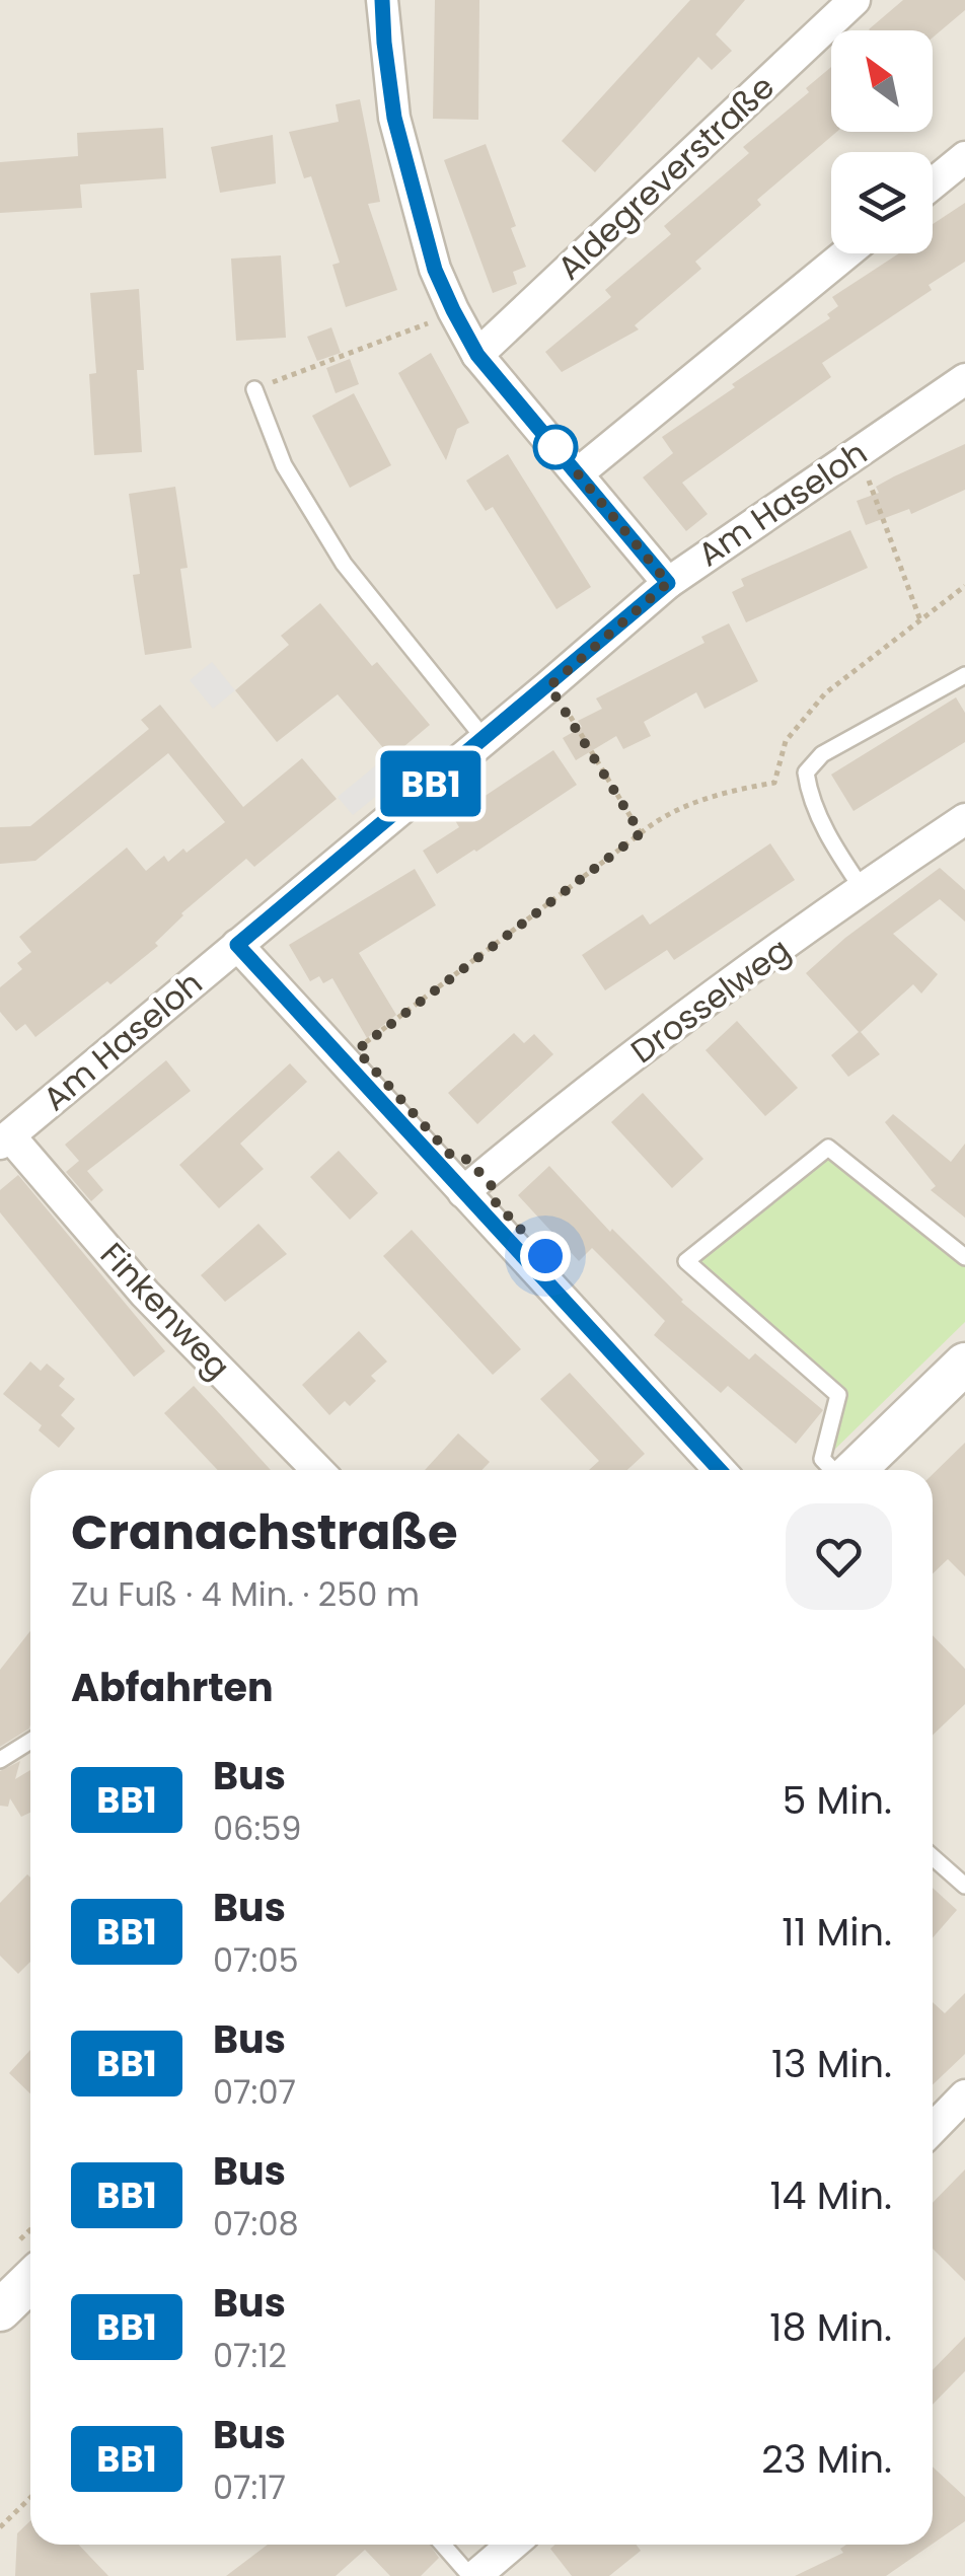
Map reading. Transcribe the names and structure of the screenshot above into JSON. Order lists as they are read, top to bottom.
{
  "streets": {
    "street": [
      "Aldegreverstraße",
      "Am Haseloh",
      "Drosselweg",
      "Finkenweg"
    ]
  },
  "crossings": [
    ["Am Haseloh", "Finkenweg"]
  ],
  "lines": ["bus line BB1"],
  "north": "top left",
  "page": {
    "on_map": "BB1",
    "heading": [
      ["Cranachstraße", "Zu Fuß · 4 Min. · 250 m"],
      "Abfahrten"
    ],
    "list": [
      {
        "mark": "BB1",
        "name": "Bus",
        "note": "06:59",
        "value": "5 Min."
      },
      {
        "mark": "BB1",
        "name": "Bus",
        "note": "07:05",
        "value": "11 Min."
      },
      {
        "mark": "BB1",
        "name": "Bus",
        "note": "07:07",
        "value": "13 Min."
      },
      {
        "mark": "BB1",
        "name": "Bus",
        "note": "07:08",
        "value": "14 Min."
      },
      {
        "mark": "BB1",
        "name": "Bus",
        "note": "07:12",
        "value": "18 Min."
      },
      {
        "mark": "BB1",
        "name": "Bus",
        "note": "07:17",
        "value": "23 Min."
      }
    ]
  }
}
